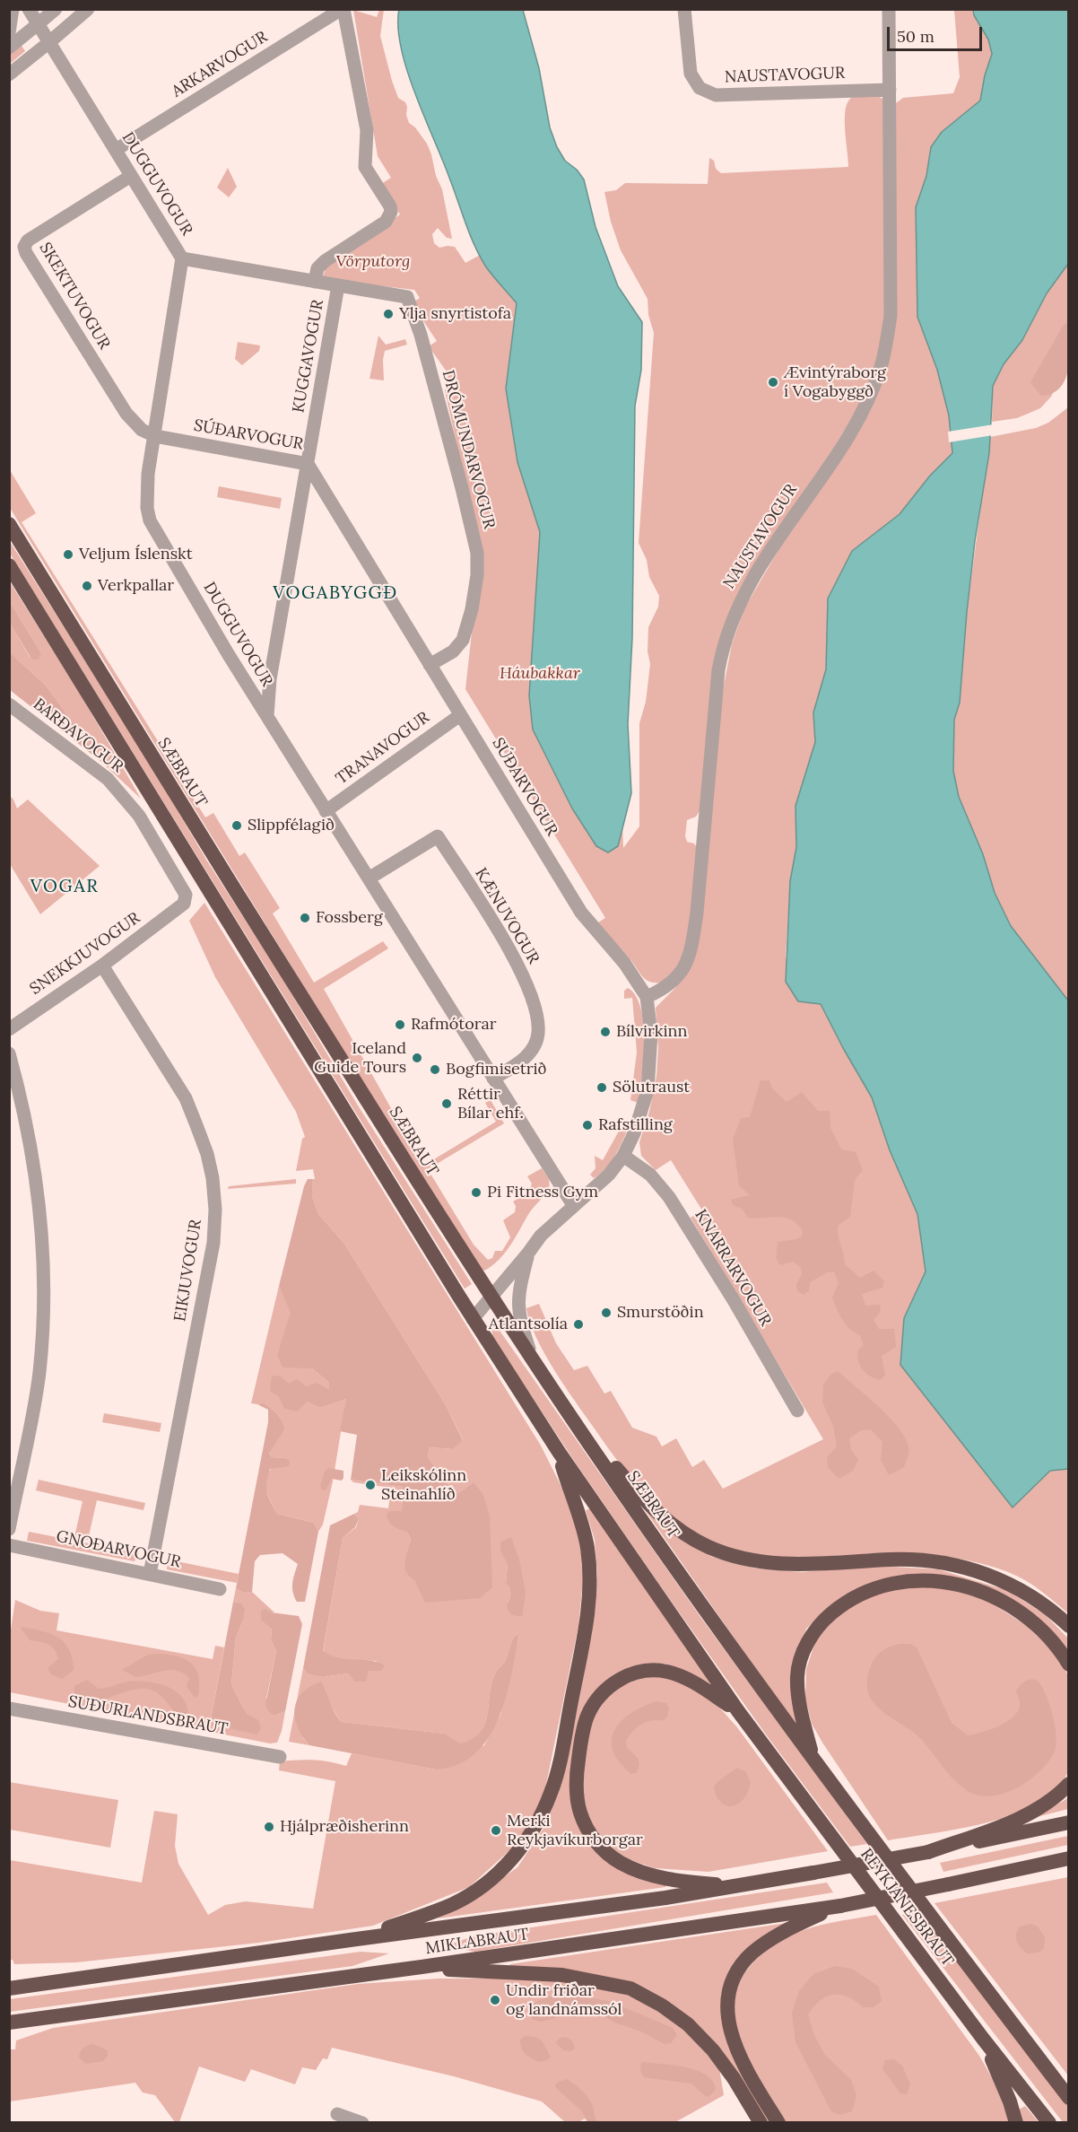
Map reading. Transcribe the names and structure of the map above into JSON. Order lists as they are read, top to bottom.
{
  "streets": {
    "highway": ["SÆBRAUT", "REYKJANESBRAUT", "MIKLABRAUT"],
    "street": [
      "ARKARVOGUR",
      "NAUSTAVOGUR",
      "DUGGUVOGUR",
      "SKEKTUVOGUR",
      "KUGGAVOGUR",
      "SÚÐARVOGUR",
      "DRÓMUNDARVOGUR",
      "BARÐAVOGUR",
      "TRANAVOGUR",
      "KÆNUVOGUR",
      "SNEKKJUVOGUR",
      "KNARRARVOGUR",
      "EIKJUVOGUR",
      "GNOÐARVOGUR",
      "SUÐURLANDSBRAUT"
    ]
  },
  "crossings": [
    ["ARKARVOGUR", "DUGGUVOGUR"],
    ["NAUSTAVOGUR", "SÚÐARVOGUR"],
    ["DUGGUVOGUR", "SKEKTUVOGUR"],
    ["DUGGUVOGUR", "KUGGAVOGUR"],
    ["DUGGUVOGUR", "SÚÐARVOGUR"],
    ["DUGGUVOGUR", "TRANAVOGUR"],
    ["DUGGUVOGUR", "KÆNUVOGUR"],
    ["SKEKTUVOGUR", "SÚÐARVOGUR"],
    ["KUGGAVOGUR", "SÚÐARVOGUR"],
    ["KUGGAVOGUR", "DRÓMUNDARVOGUR"],
    ["SÚÐARVOGUR", "DRÓMUNDARVOGUR"],
    ["SÚÐARVOGUR", "TRANAVOGUR"],
    ["SÚÐARVOGUR", "SÆBRAUT"],
    ["SÚÐARVOGUR", "KNARRARVOGUR"],
    ["BARÐAVOGUR", "SNEKKJUVOGUR"],
    ["SÆBRAUT", "REYKJANESBRAUT"],
    ["SNEKKJUVOGUR", "EIKJUVOGUR"],
    ["EIKJUVOGUR", "GNOÐARVOGUR"]
  ],
  "districts": ["VOGABYGGÐ", "VOGAR"],
  "parks": ["Vörputorg", "Háubakkar"],
  "places": [
    "Ylja snyrtistofa",
    "Ævintýraborg í Vogabyggð",
    "Veljum Íslenskt",
    "Verkpallar",
    "Slippfélagið",
    "Fossberg",
    "Rafmótorar",
    "Bílvirkinn",
    "Iceland Guide Tours",
    "Bogfimisetrið",
    "Sölutraust",
    "Réttir Bílar ehf.",
    "Rafstilling",
    "Pi Fitness Gym",
    "Smurstöðin",
    "Atlantsolía",
    "Leikskólinn Steinahlíð",
    "Hjálpræðisherinn",
    "Merki Reykjavíkurborgar",
    "Undir friðar og landnámssól"
  ],
  "scale_bar": "50 m"
}
